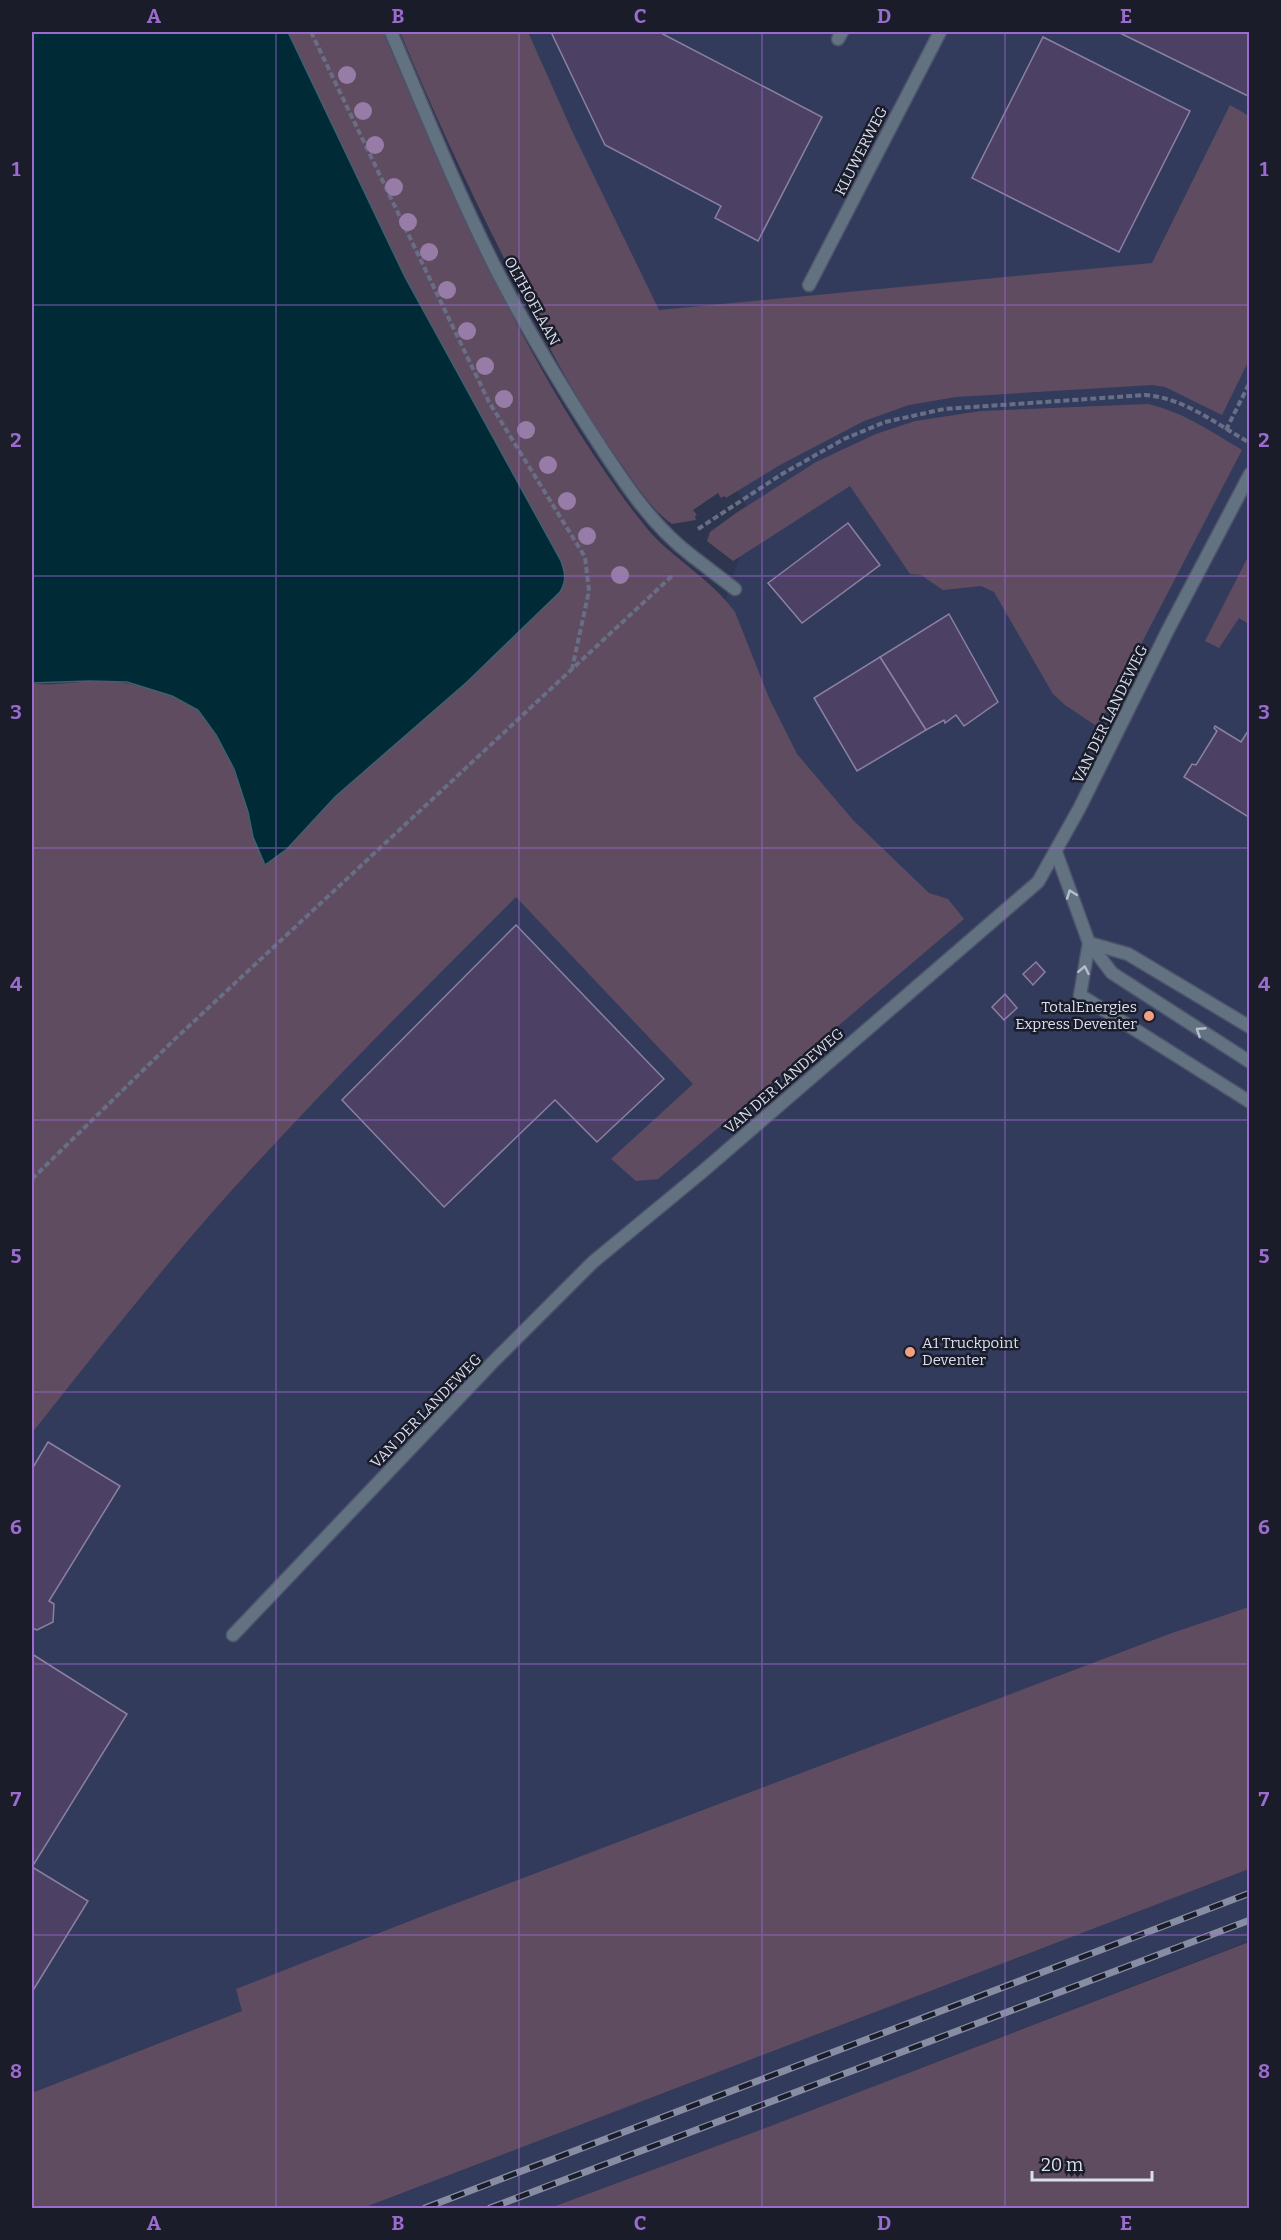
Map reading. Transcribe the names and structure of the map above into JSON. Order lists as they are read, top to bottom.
{
  "streets": {
    "street": ["KLUWERWEG", "OLTHOFLAAN", "VAN DER LANDEWEG"]
  },
  "places": ["TotalEnergies Express Deventer", "A1 Truckpoint Deventer"],
  "scale_bar": "20 m",
  "grid": {
    "columns": [
      "A",
      "B",
      "C",
      "D",
      "E"
    ],
    "rows": [
      "1",
      "2",
      "3",
      "4",
      "5",
      "6",
      "7",
      "8"
    ]
  }
}
